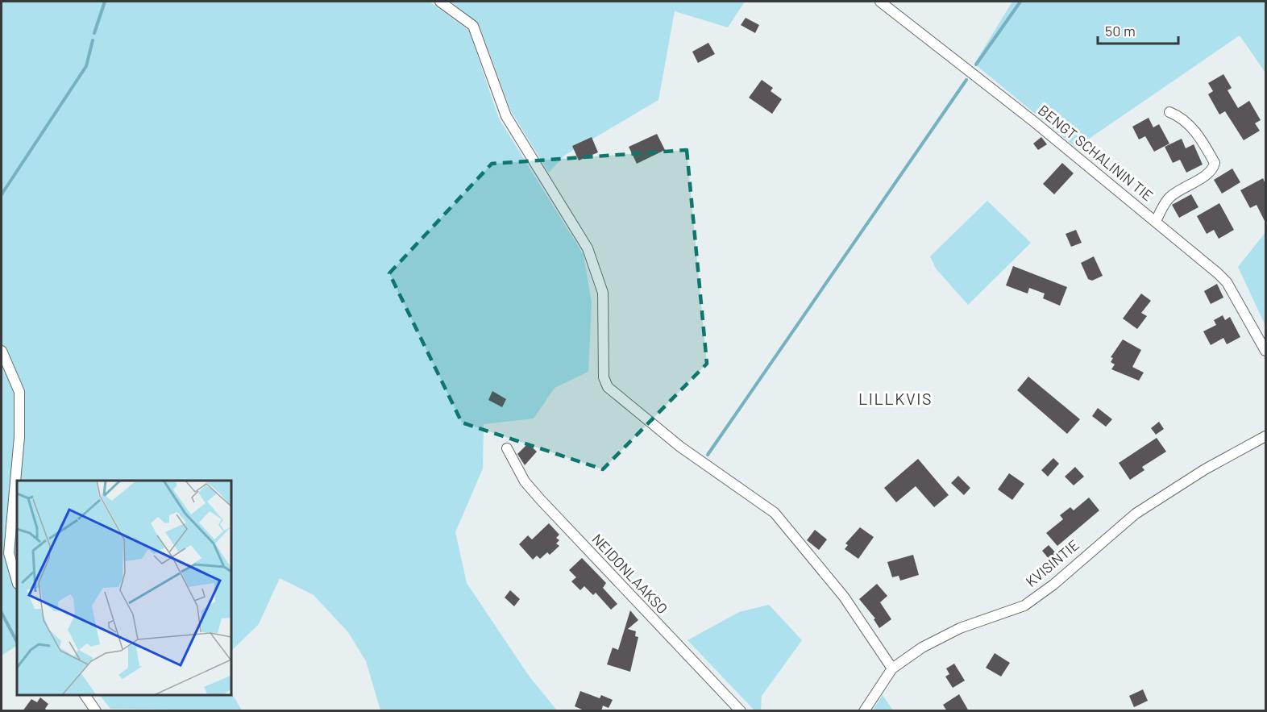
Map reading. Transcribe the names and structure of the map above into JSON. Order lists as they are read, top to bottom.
{
  "streets": {
    "street": ["BENGT SCHALININ TIE", "KVISINTIE", "NEIDONLAAKSO"]
  },
  "districts": ["LILLKVIS"],
  "scale_bar": "50 m"
}
